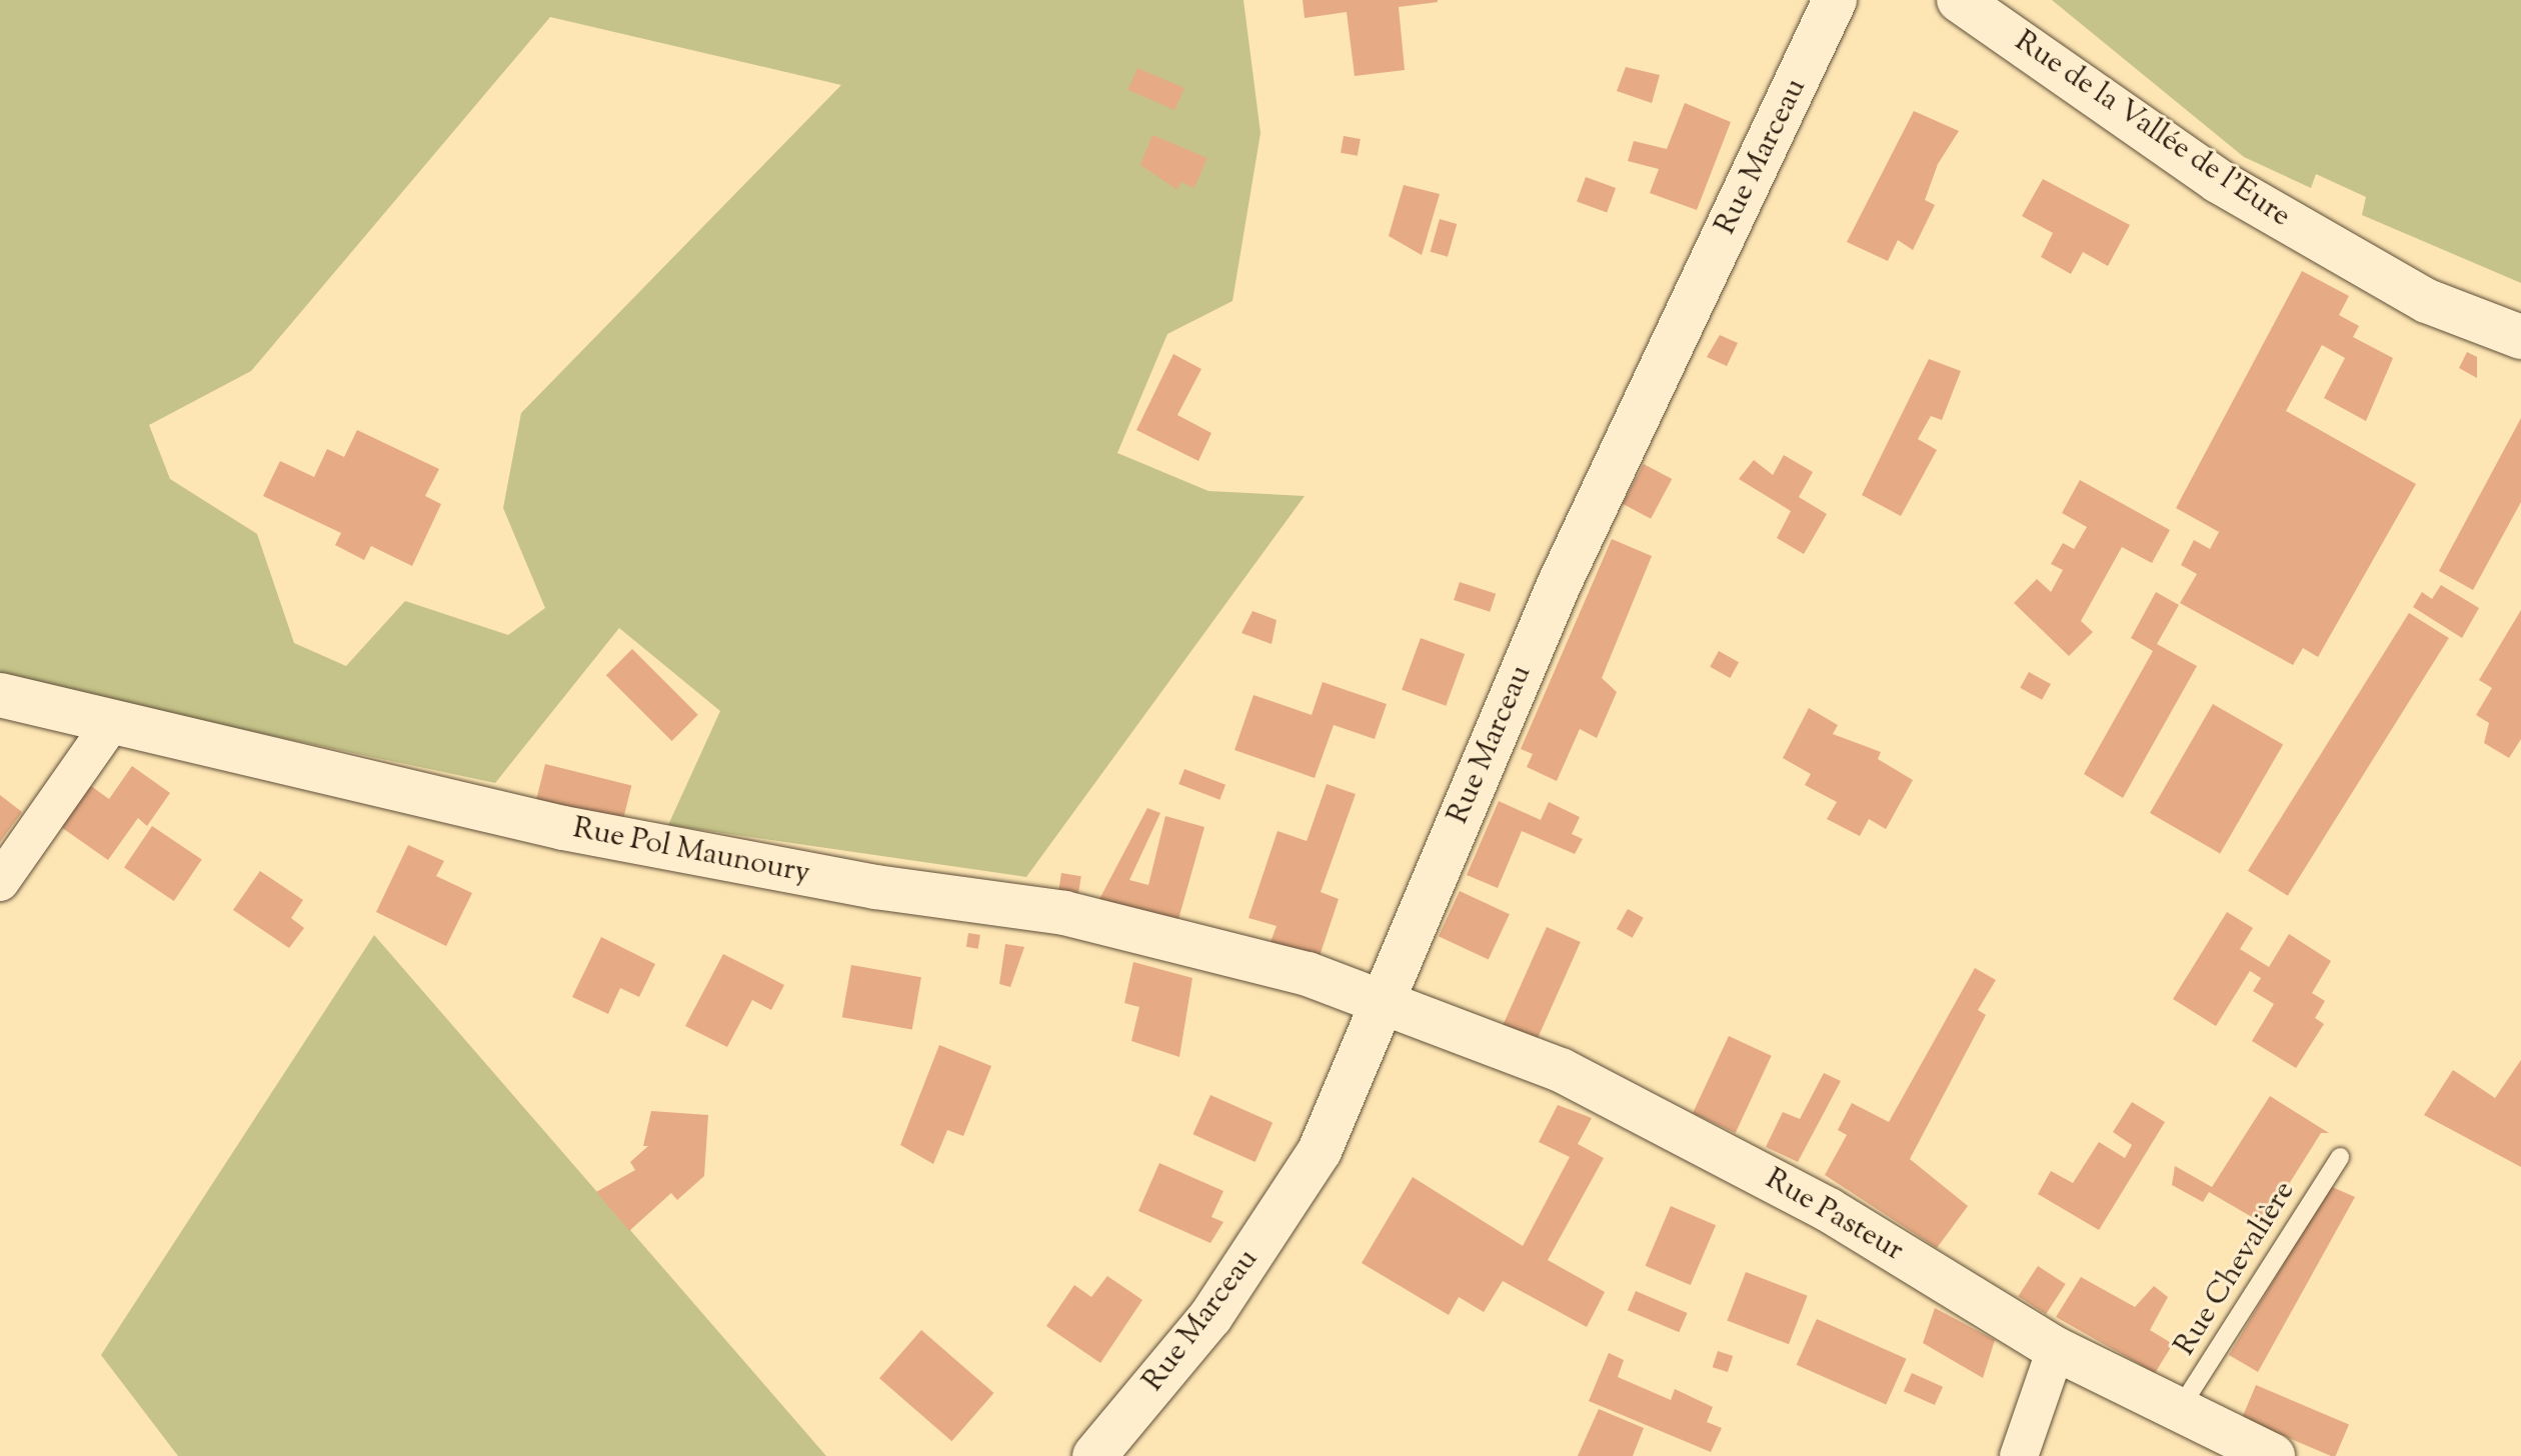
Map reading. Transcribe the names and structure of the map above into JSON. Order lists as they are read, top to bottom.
{
  "streets": {
    "street": [
      "Rue de la Vallée de l'Eure",
      "Rue Marceau",
      "Rue Pol Maunoury",
      "Rue Pasteur"
    ],
    "lane": ["Rue Chevalière"]
  },
  "crossings": [
    ["Rue Marceau", "Rue Pol Maunoury"],
    ["Rue Marceau", "Rue Pasteur"],
    ["Rue Pol Maunoury", "Rue Pasteur"],
    ["Rue Pasteur", "Rue Chevalière"]
  ]
}
